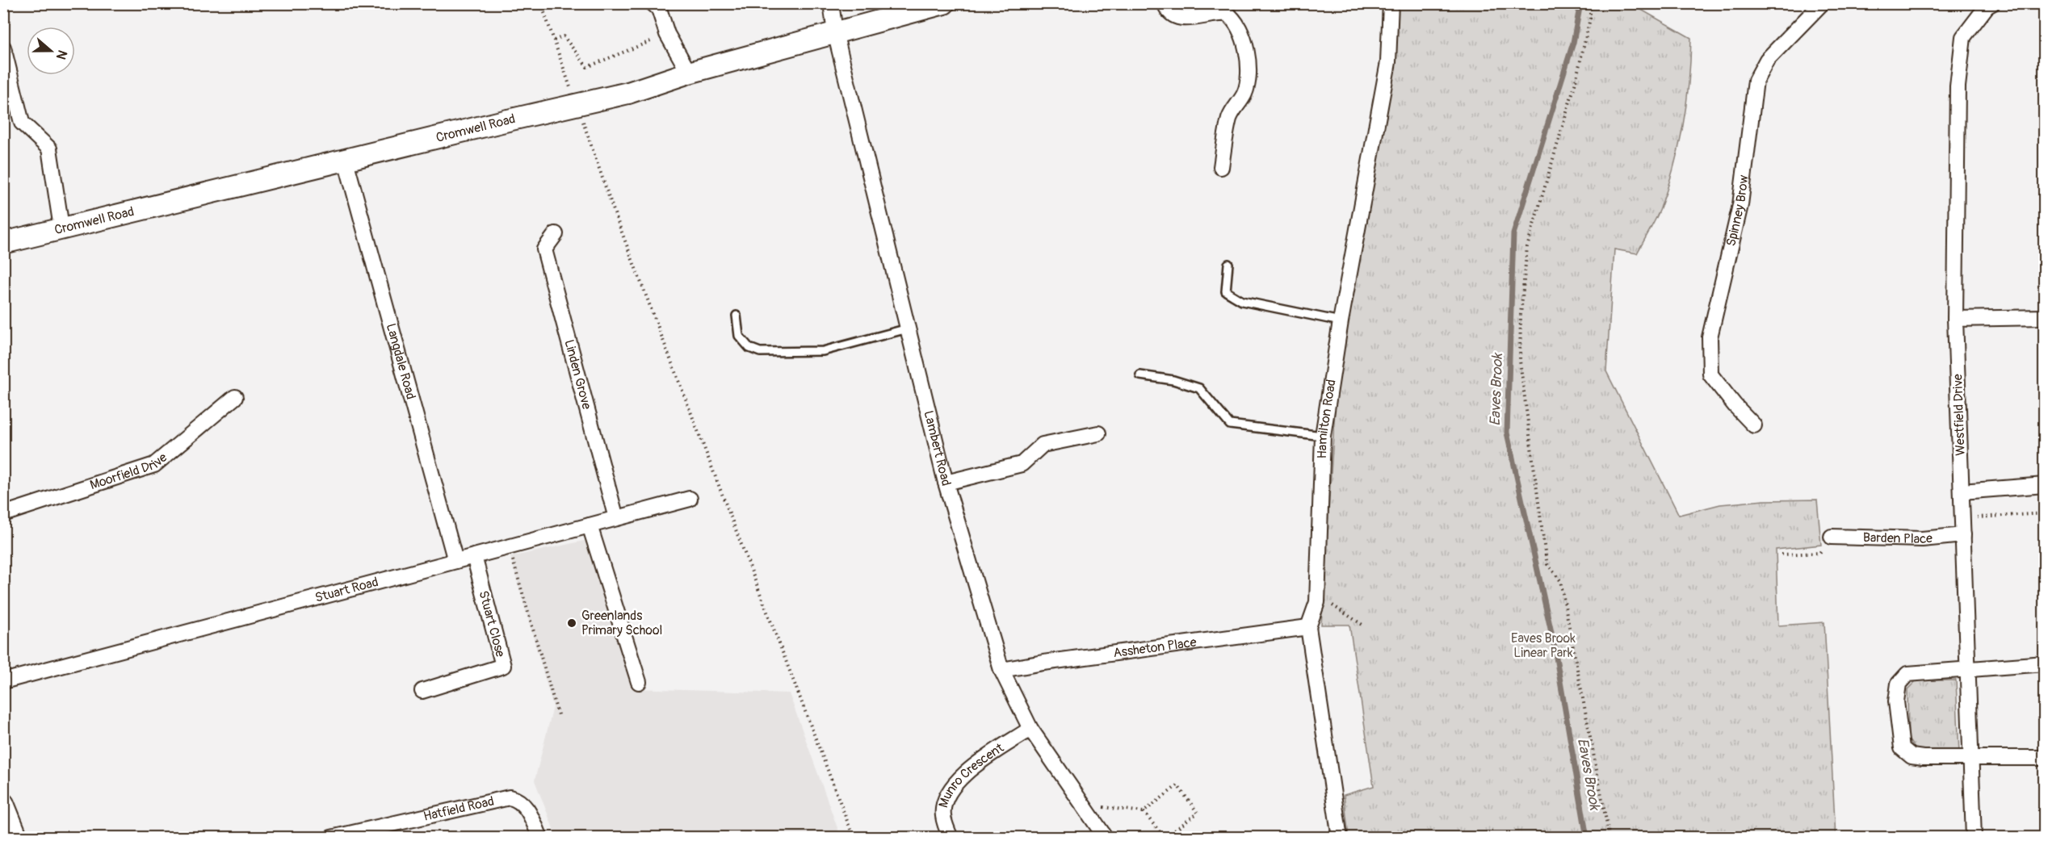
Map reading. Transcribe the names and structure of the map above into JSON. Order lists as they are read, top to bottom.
{
  "streets": {
    "street": [
      "Cromwell Road",
      "Spinney Brow",
      "Langdale Road",
      "Linden Grove",
      "Westfield Drive",
      "Hamilton Road",
      "Lambert Road",
      "Moorfield Drive",
      "Barden Place",
      "Stuart Road",
      "Stuart Close",
      "Assheton Place",
      "Munro Crescent",
      "Hatfield Road"
    ]
  },
  "crossings": [
    ["Cromwell Road", "Langdale Road"],
    ["Cromwell Road", "Lambert Road"],
    ["Langdale Road", "Stuart Road"],
    ["Linden Grove", "Stuart Road"],
    ["Westfield Drive", "Barden Place"],
    ["Hamilton Road", "Assheton Place"],
    ["Lambert Road", "Assheton Place"],
    ["Lambert Road", "Munro Crescent"],
    ["Stuart Road", "Stuart Close"]
  ],
  "water": ["Eaves Brook"],
  "parks": ["Eaves Brook Linear Park"],
  "places": ["Greenlands Primary School"],
  "north": "right"
}
